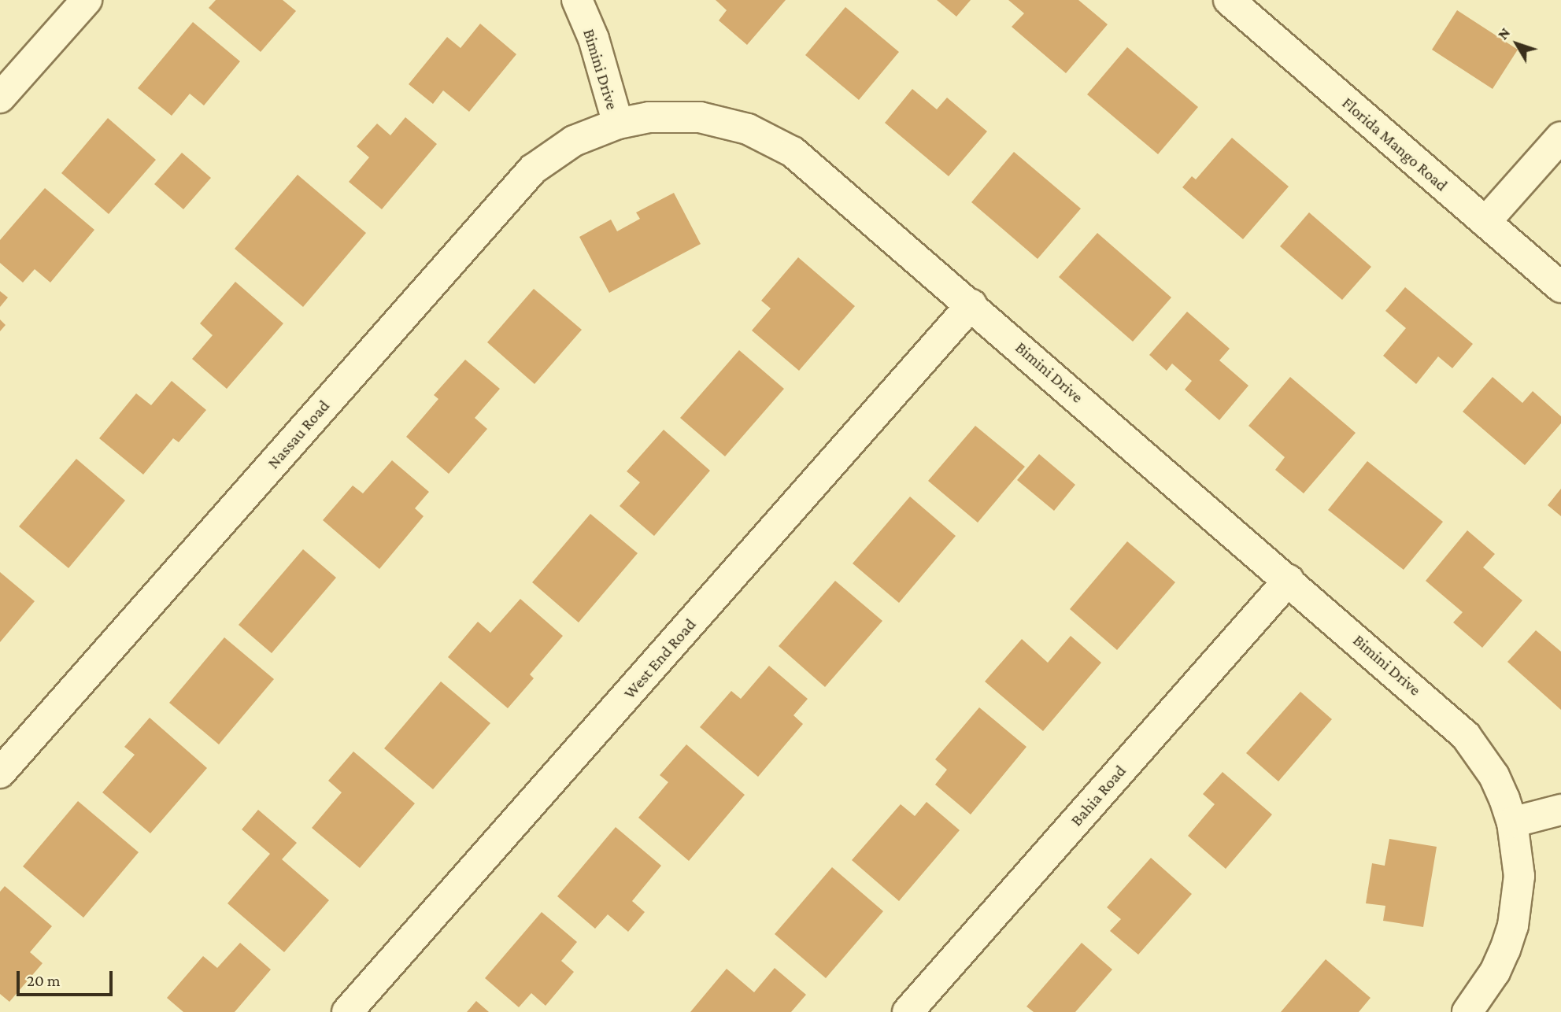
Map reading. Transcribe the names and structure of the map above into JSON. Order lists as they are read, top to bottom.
{
  "streets": {
    "street": [
      "Bimini Drive",
      "Florida Mango Road",
      "Nassau Road",
      "West End Road",
      "Bahia Road"
    ]
  },
  "crossings": [
    ["Bimini Drive", "Nassau Road"],
    ["Bimini Drive", "West End Road"],
    ["Bimini Drive", "Bahia Road"]
  ],
  "scale_bar": "20 m",
  "north": "top left"
}
